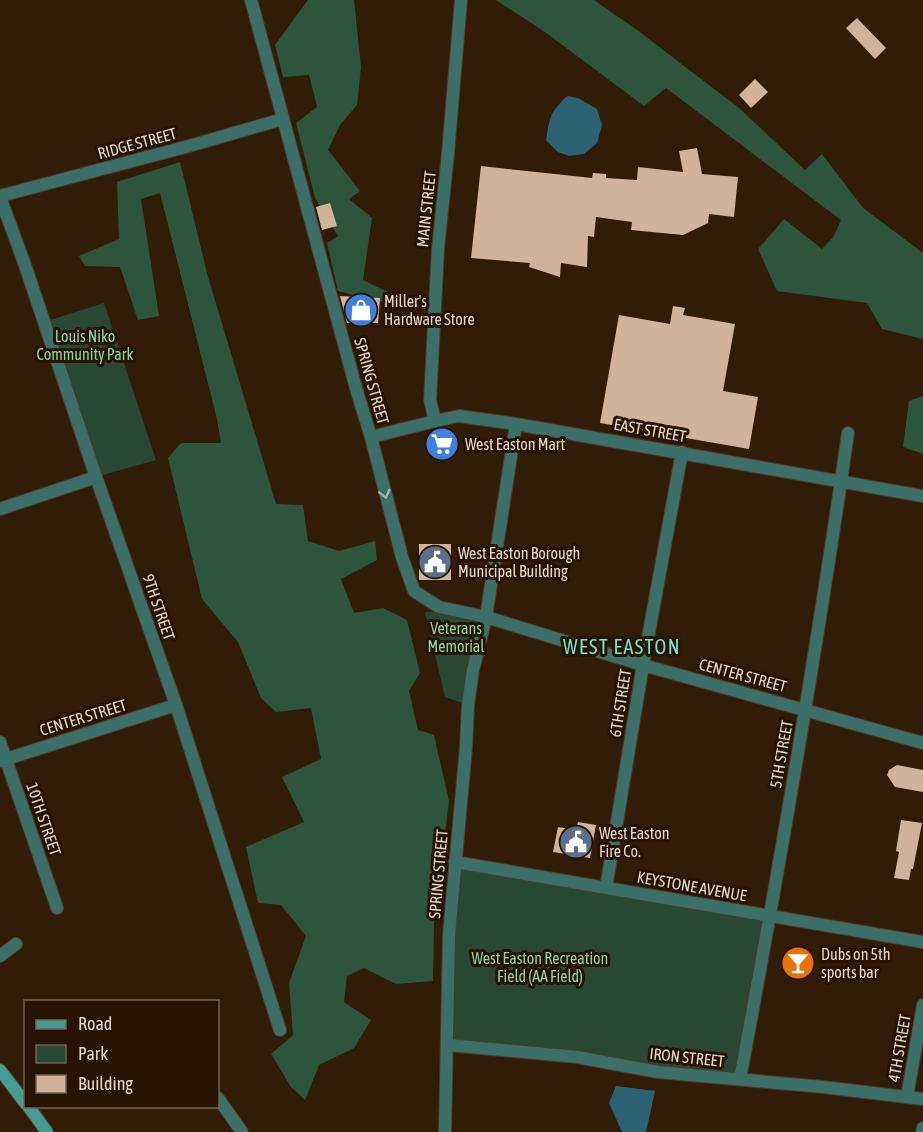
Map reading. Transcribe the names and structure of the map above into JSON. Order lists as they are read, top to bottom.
{
  "streets": {
    "street": [
      "RIDGE STREET",
      "MAIN STREET",
      "SPRING STREET",
      "EAST STREET",
      "9TH STREET",
      "CENTER STREET",
      "6TH STREET",
      "5TH STREET",
      "10TH STREET",
      "KEYSTONE AVENUE",
      "4TH STREET",
      "IRON STREET"
    ]
  },
  "crossings": [
    ["RIDGE STREET", "SPRING STREET"],
    ["RIDGE STREET", "9TH STREET"],
    ["MAIN STREET", "EAST STREET"],
    ["SPRING STREET", "EAST STREET"],
    ["SPRING STREET", "CENTER STREET"],
    ["SPRING STREET", "KEYSTONE AVENUE"],
    ["SPRING STREET", "IRON STREET"],
    ["EAST STREET", "6TH STREET"],
    ["EAST STREET", "5TH STREET"],
    ["9TH STREET", "CENTER STREET"],
    ["CENTER STREET", "6TH STREET"],
    ["CENTER STREET", "5TH STREET"],
    ["CENTER STREET", "10TH STREET"],
    ["6TH STREET", "KEYSTONE AVENUE"],
    ["5TH STREET", "KEYSTONE AVENUE"],
    ["5TH STREET", "IRON STREET"],
    ["4TH STREET", "IRON STREET"]
  ],
  "districts": ["WEST EASTON"],
  "parks": ["Louis Niko Community Park", "Veterans Memorial", "West Easton Recreation Field (AA Field)"],
  "places": {
    "shop": ["Miller's Hardware Store"],
    "supermarket": ["West Easton Mart"],
    "public building": ["West Easton Borough Municipal Building", "West Easton Fire Co."],
    "bar": ["Dubs on 5th sports bar"]
  },
  "legend": ["Road", "Park", "Building"]
}
